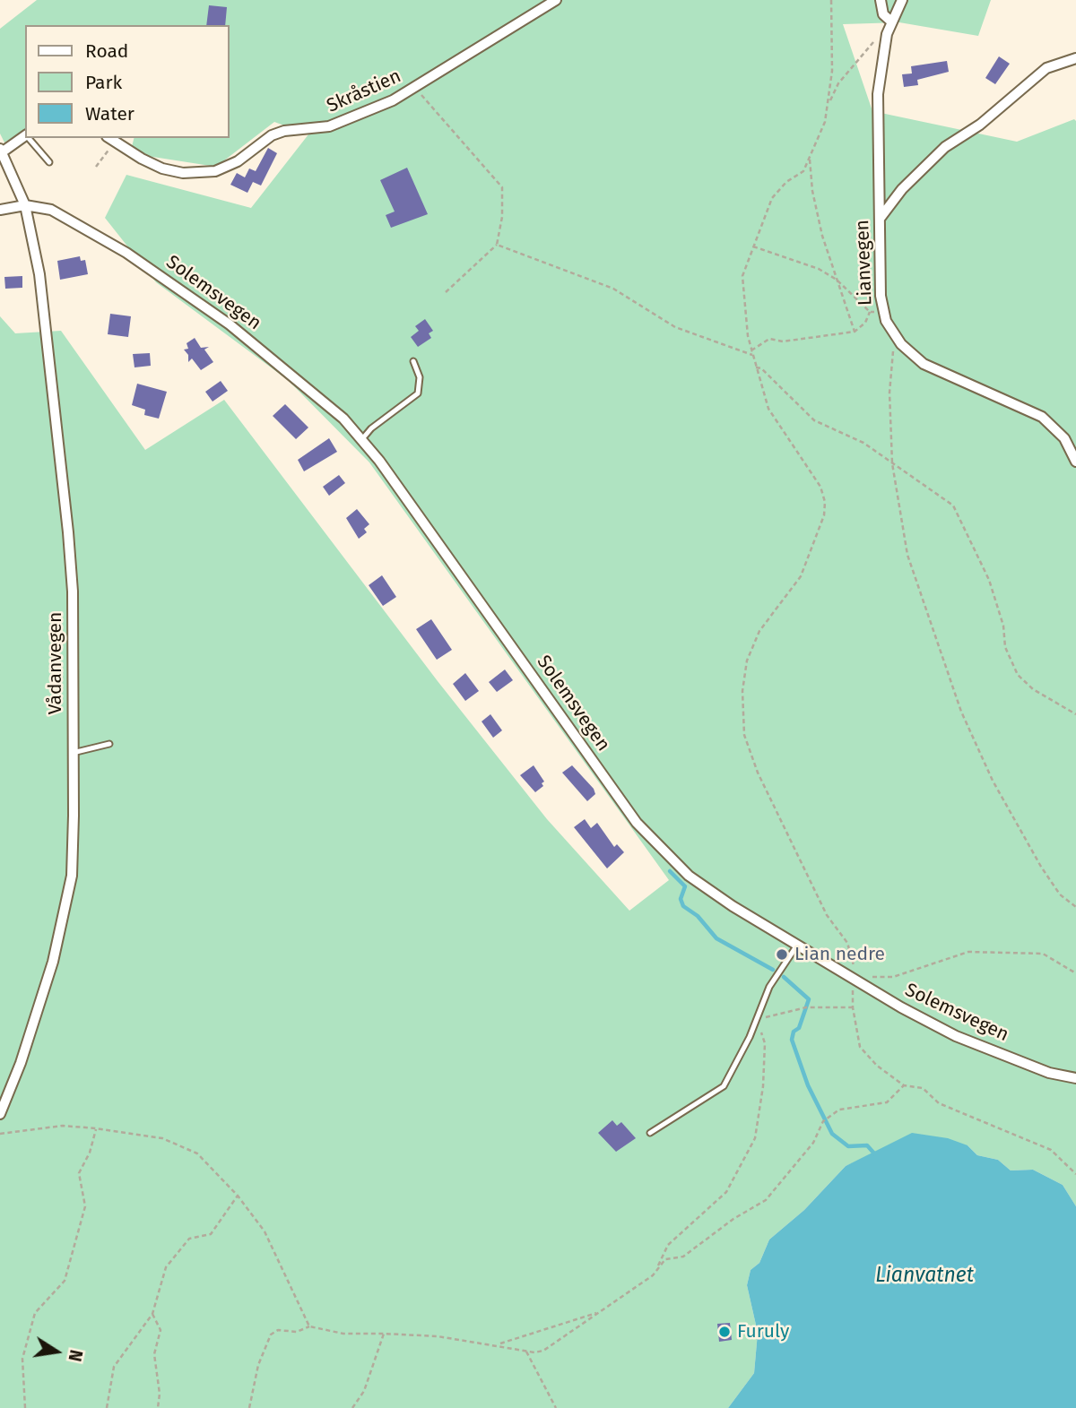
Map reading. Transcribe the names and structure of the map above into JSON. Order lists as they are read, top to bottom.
{
  "streets": {
    "street": [
      "Skråstien",
      "Lianvegen",
      "Solemsvegen",
      "Vådanvegen"
    ]
  },
  "crossings": [
    ["Solemsvegen", "Vådanvegen"]
  ],
  "water": ["Lianvatnet"],
  "places": ["Lian nedre", "Furuly"],
  "legend": ["Road", "Park", "Water"],
  "north": "right"
}
